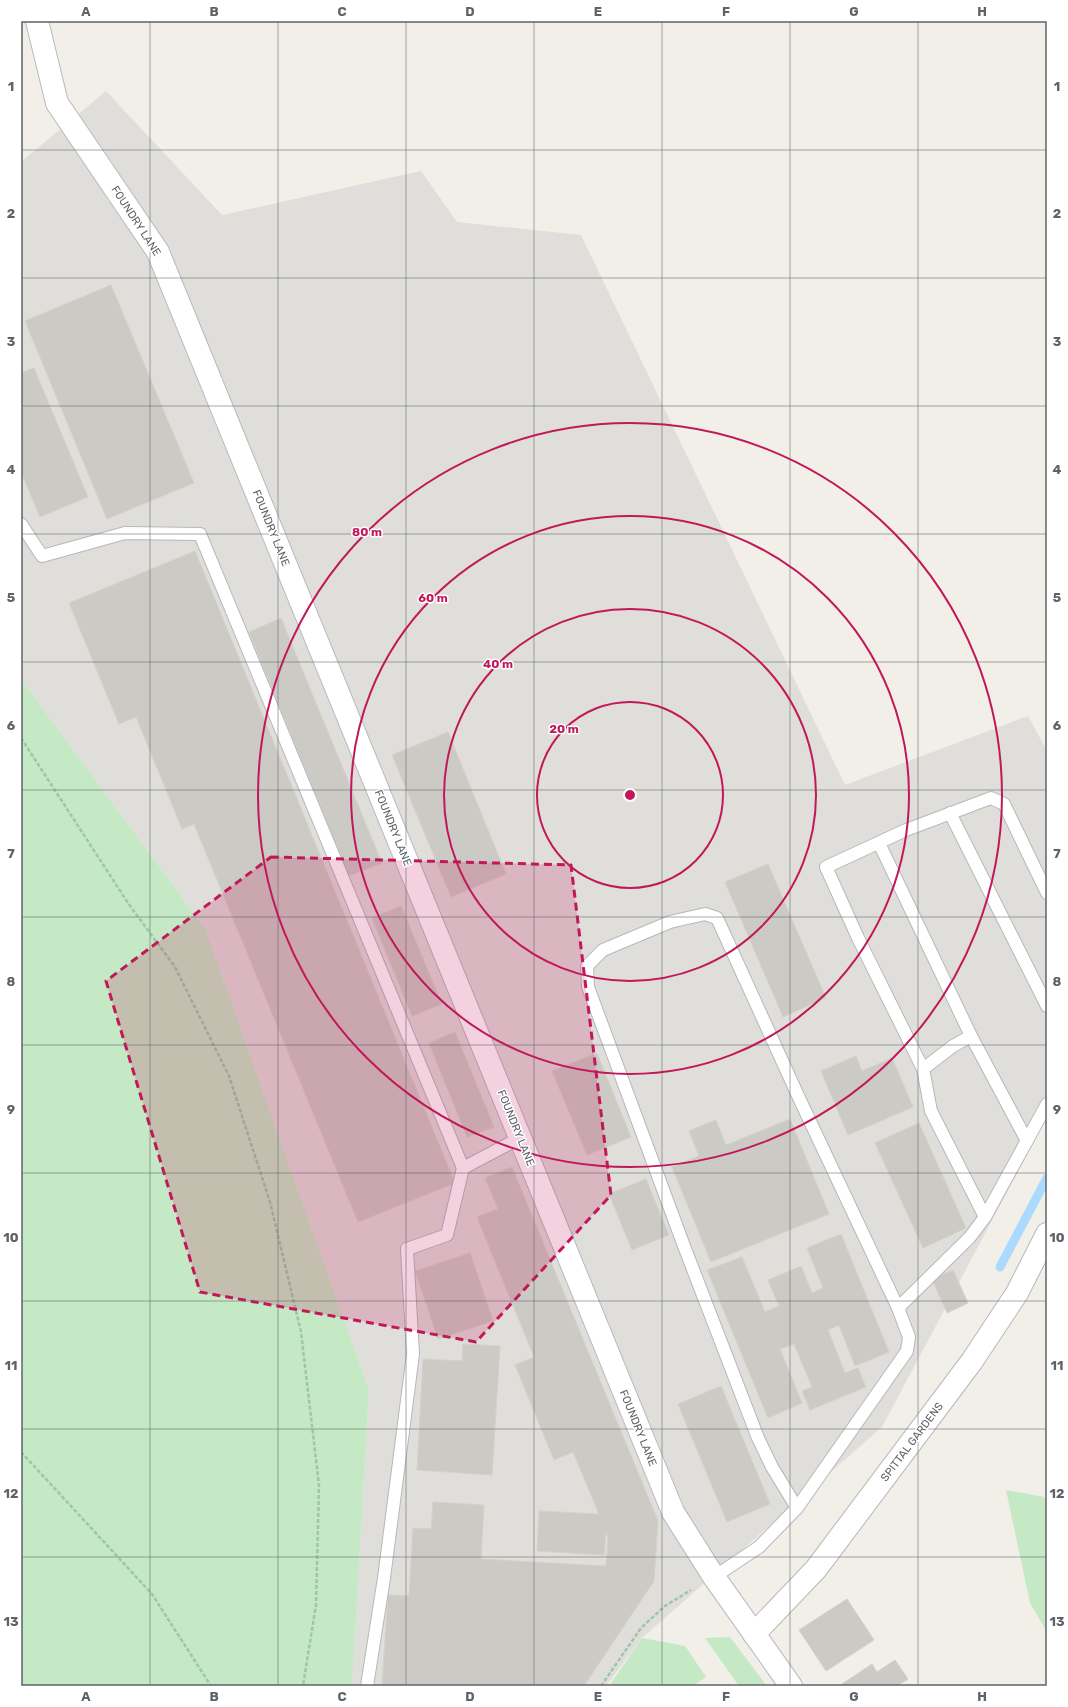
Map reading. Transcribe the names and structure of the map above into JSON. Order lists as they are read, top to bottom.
{
  "streets": {
    "street": ["FOUNDRY LANE", "SPITTAL GARDENS"]
  },
  "crossings": [
    ["FOUNDRY LANE", "SPITTAL GARDENS"]
  ],
  "grid": {
    "columns": [
      "A",
      "B",
      "C",
      "D",
      "E",
      "F",
      "G",
      "H"
    ],
    "rows": [
      "1",
      "2",
      "3",
      "4",
      "5",
      "6",
      "7",
      "8",
      "9",
      "10",
      "11",
      "12",
      "13"
    ]
  },
  "rings": [
    "80 m",
    "60 m",
    "40 m",
    "20 m"
  ]
}
